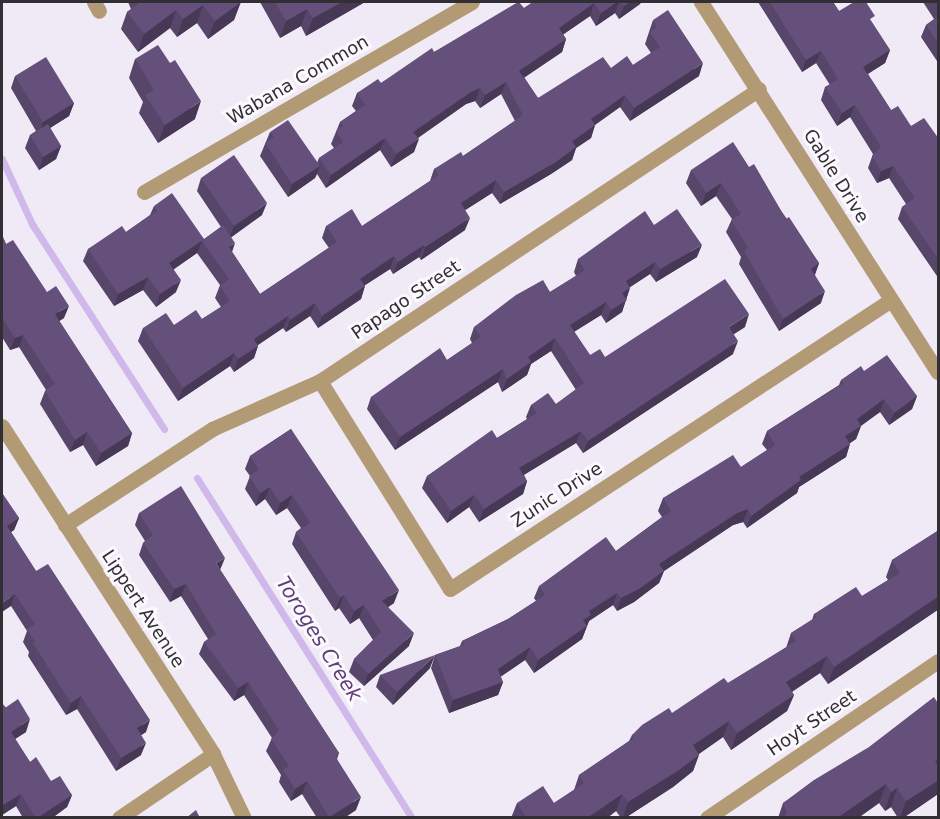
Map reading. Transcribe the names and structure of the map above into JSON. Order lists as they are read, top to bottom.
{
  "streets": {
    "street": [
      "Wabana Common",
      "Gable Drive",
      "Papago Street",
      "Zunic Drive",
      "Lippert Avenue",
      "Hoyt Street"
    ]
  },
  "crossings": [
    ["Gable Drive", "Papago Street"],
    ["Gable Drive", "Zunic Drive"],
    ["Papago Street", "Zunic Drive"],
    ["Papago Street", "Lippert Avenue"]
  ],
  "water": ["Toroges Creek"]
}
